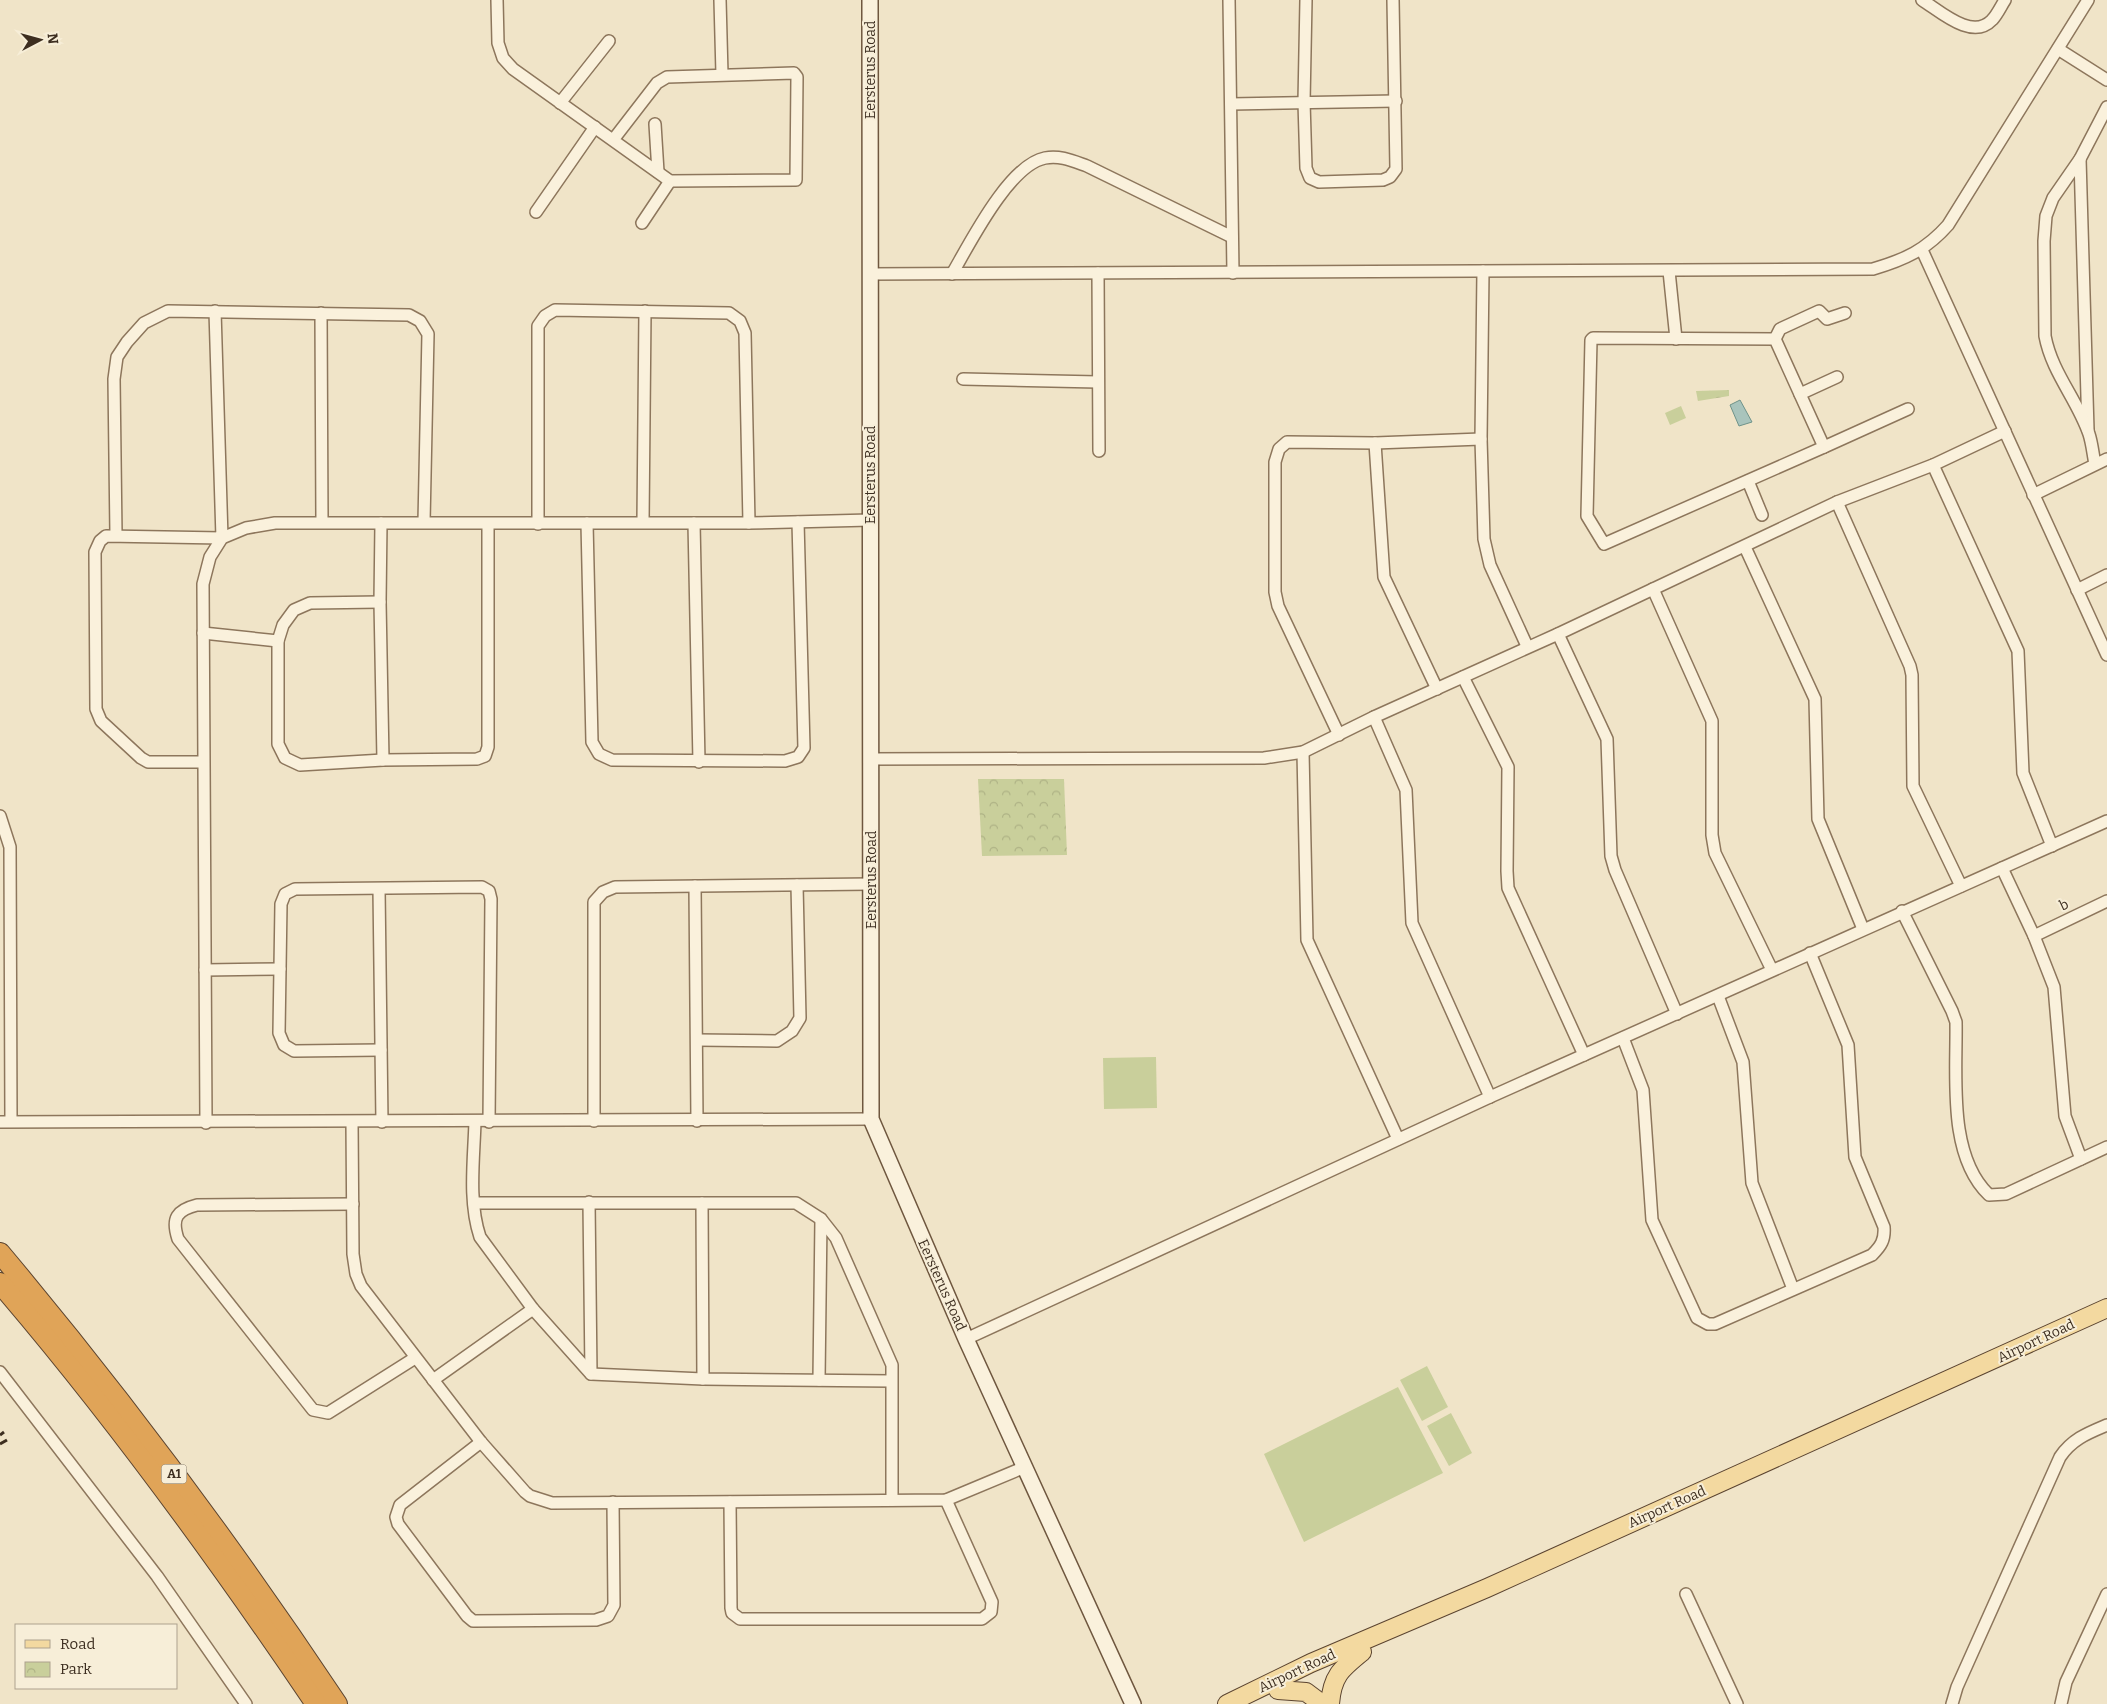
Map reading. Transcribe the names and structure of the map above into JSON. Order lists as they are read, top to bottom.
{
  "streets": {
    "highway": ["A1"],
    "main road": ["Airport Road"],
    "street": ["Eersterus Road", "b"]
  },
  "legend": ["Road", "Park"],
  "north": "right"
}
